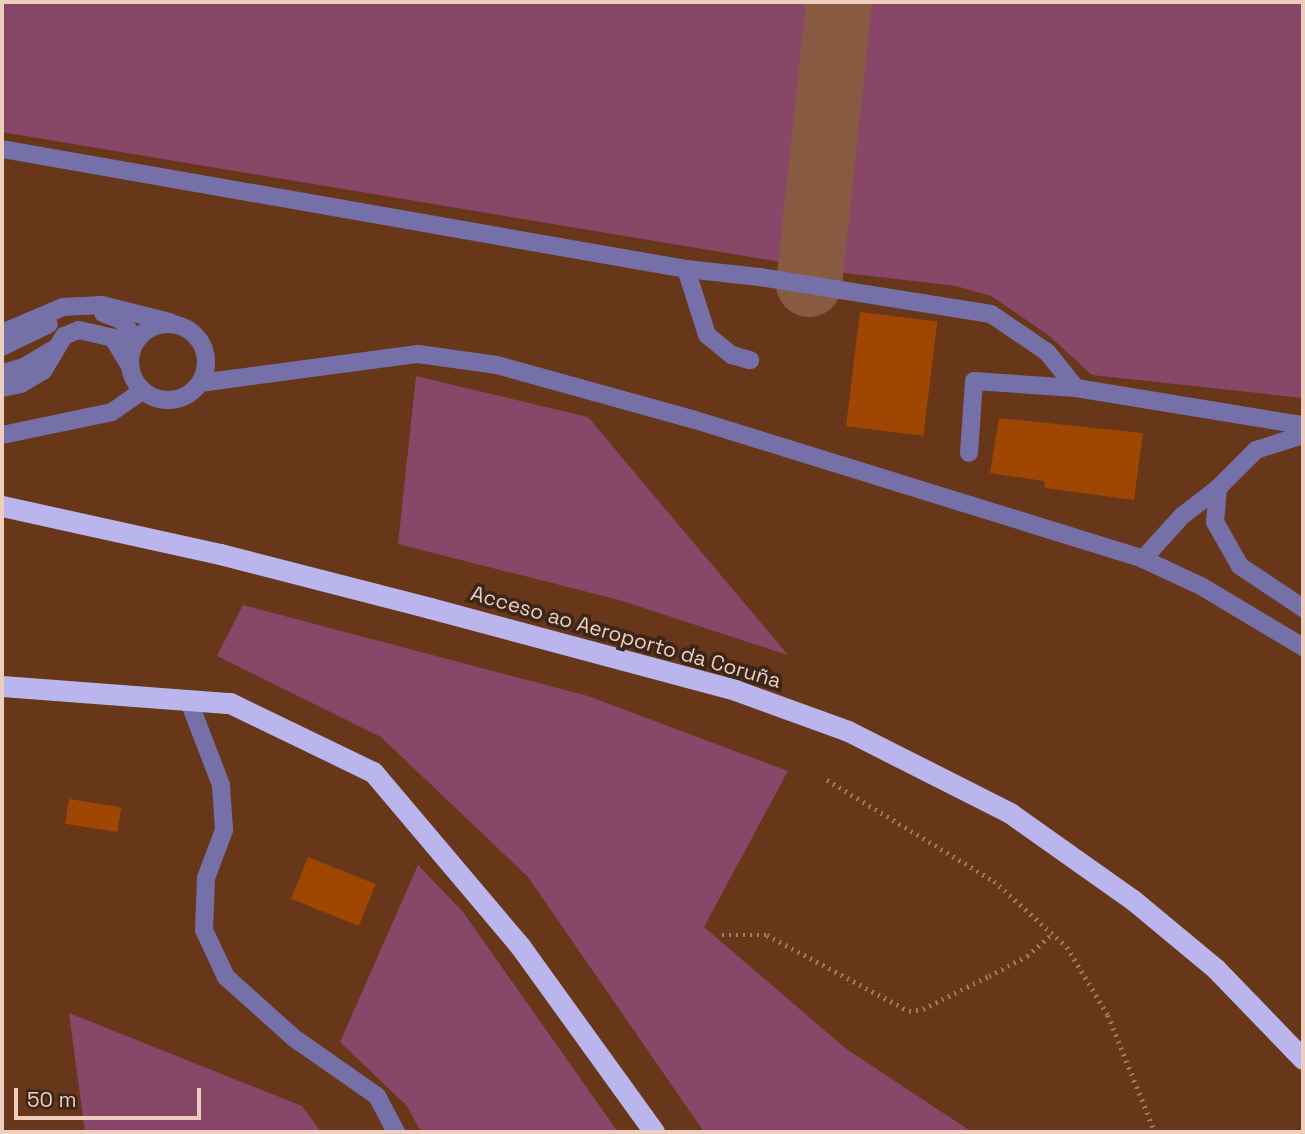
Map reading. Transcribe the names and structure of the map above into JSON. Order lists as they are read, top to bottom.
{
  "streets": {
    "highway": ["Acceso ao Aeroporto da Coruña"]
  },
  "scale_bar": "50 m"
}
